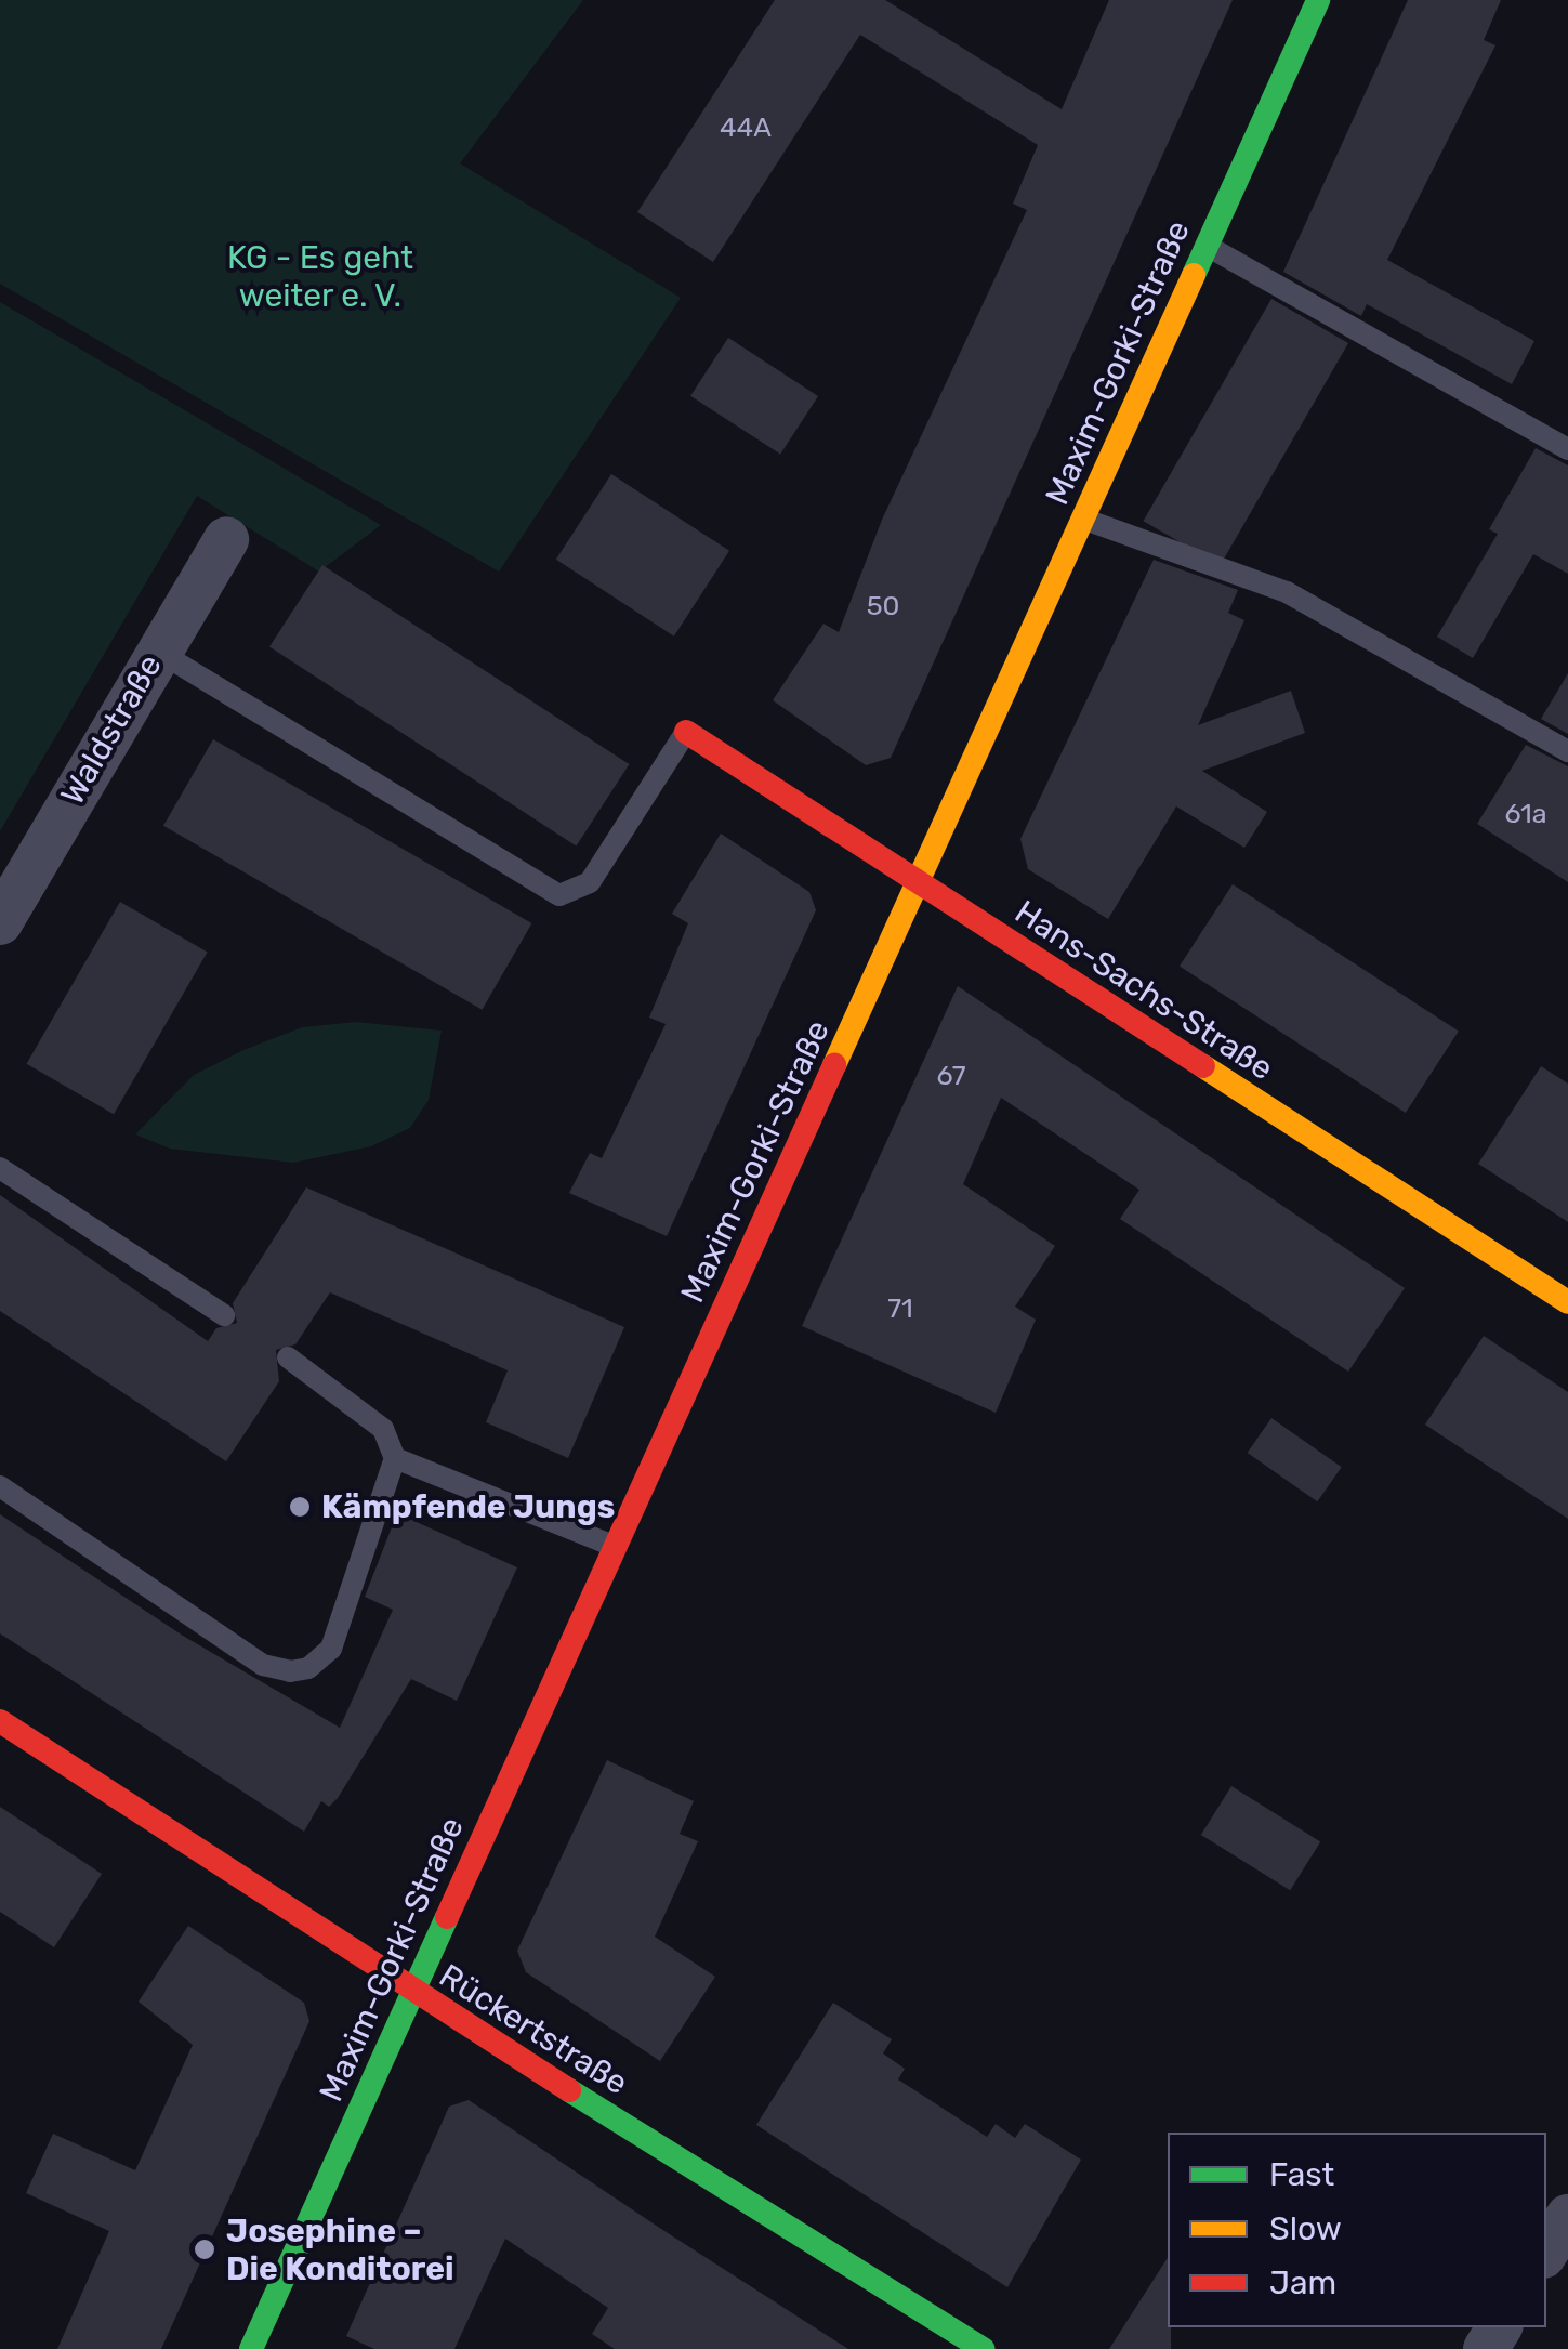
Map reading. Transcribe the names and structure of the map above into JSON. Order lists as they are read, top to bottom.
{
  "streets": {
    "street": [
      "Maxim-Gorki-Straße",
      "Waldstraße",
      "Hans-Sachs-Straße",
      "Rückertstraße"
    ]
  },
  "crossings": [
    ["Maxim-Gorki-Straße", "Hans-Sachs-Straße"],
    ["Maxim-Gorki-Straße", "Rückertstraße"]
  ],
  "parks": ["KG - Es geht weiter e. V."],
  "places": ["Kämpfende Jungs", "Josephine – Die Konditorei"],
  "house_numbers": [
    "44A",
    "50",
    "61a",
    "67",
    "71"
  ],
  "legend": ["Fast", "Slow", "Jam"]
}
